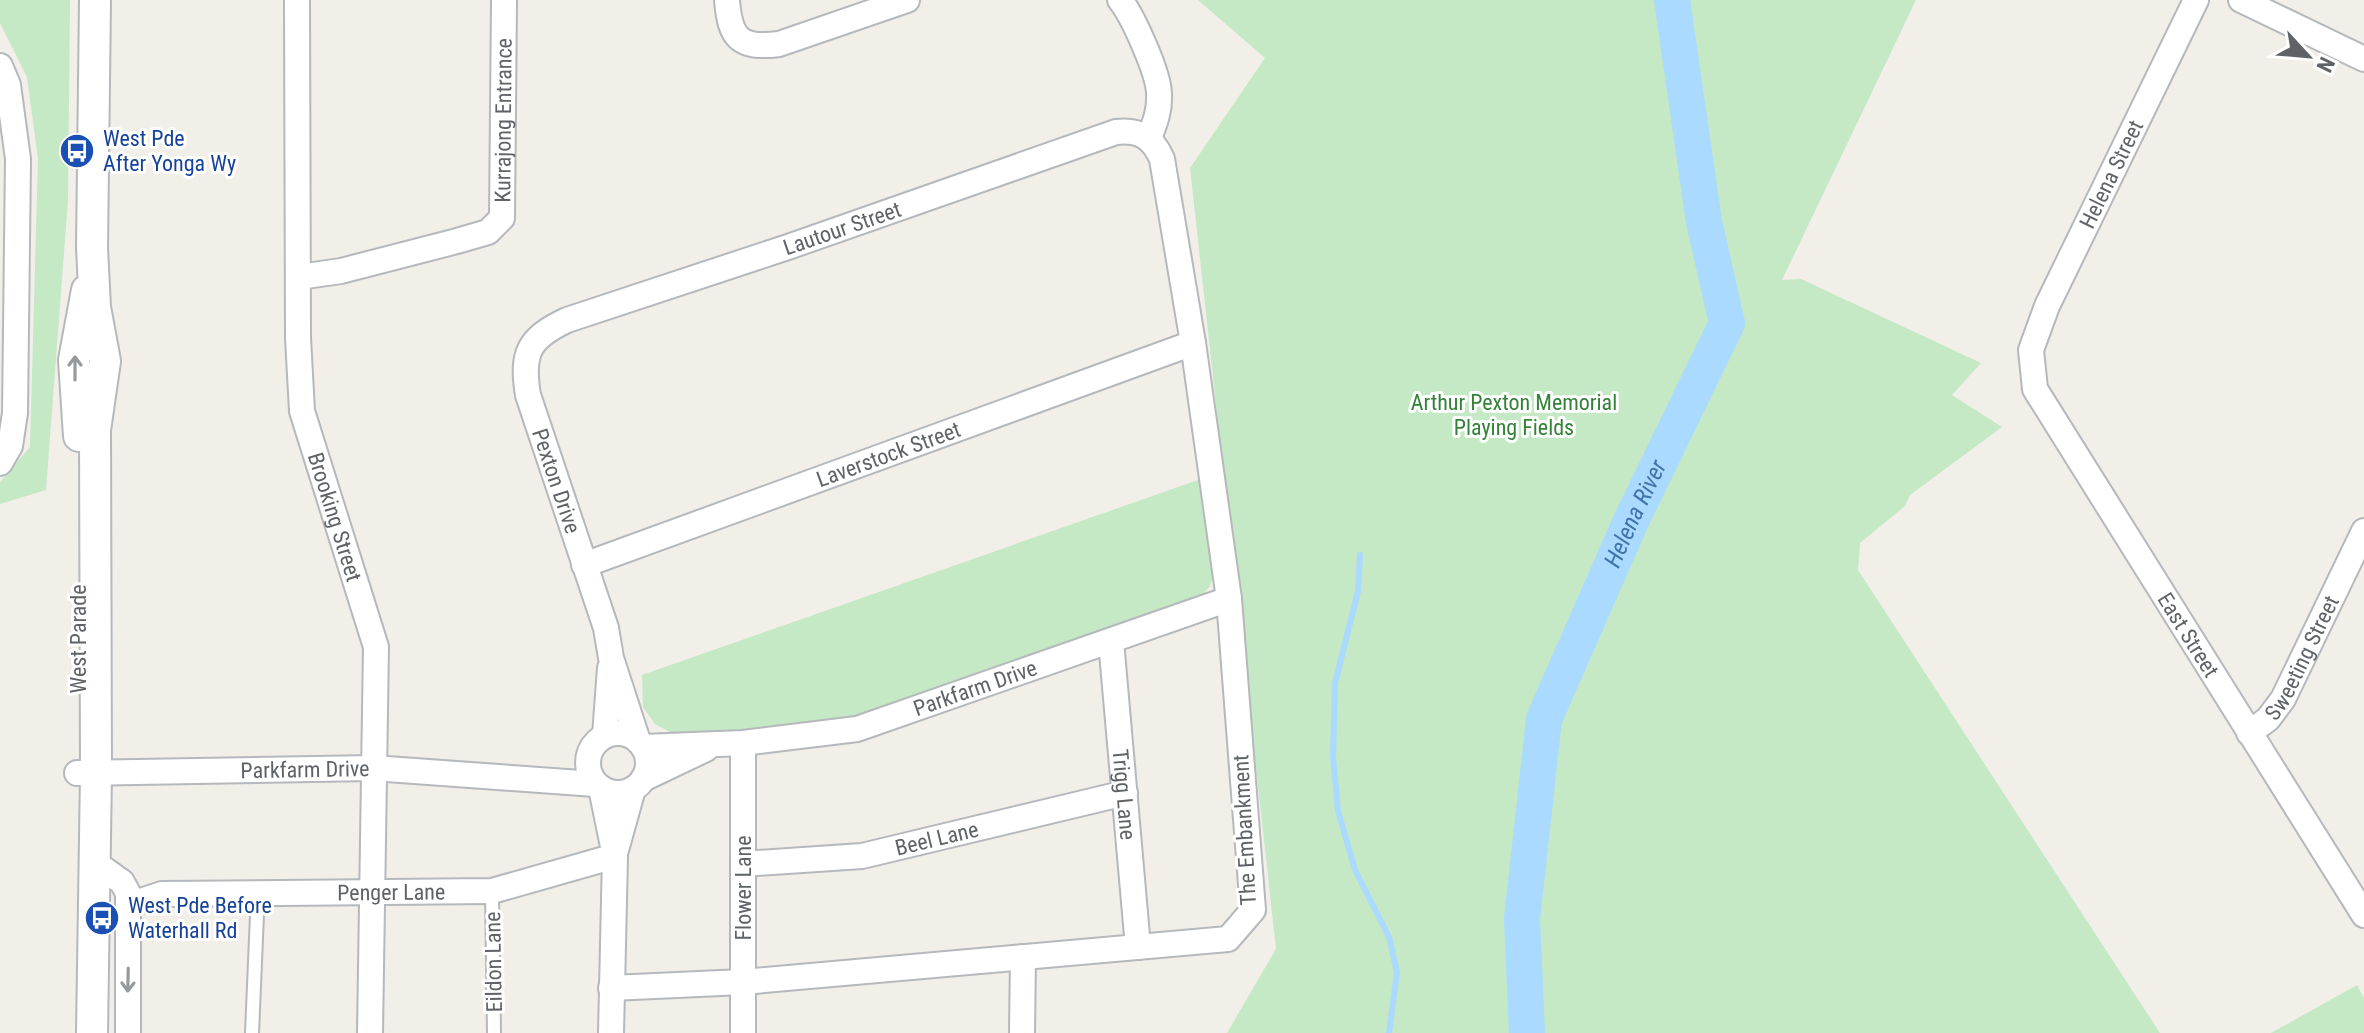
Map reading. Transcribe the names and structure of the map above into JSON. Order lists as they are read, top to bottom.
{
  "streets": {
    "street": [
      "Kurrajong Entrance",
      "Helena Street",
      "Lautour Street",
      "Laverstock Street",
      "Pexton Drive",
      "Brooking Street",
      "East Street",
      "West Parade",
      "Sweeting Street",
      "Parkfarm Drive",
      "Trigg Lane",
      "The Embankment",
      "Beel Lane",
      "Flower Lane",
      "Penger Lane"
    ],
    "lane": ["Eildon Lane"]
  },
  "crossings": [
    ["Kurrajong Entrance", "Brooking Street"],
    ["Helena Street", "East Street"],
    ["Lautour Street", "Pexton Drive"],
    ["Lautour Street", "The Embankment"],
    ["Laverstock Street", "Pexton Drive"],
    ["Laverstock Street", "The Embankment"],
    ["Pexton Drive", "Parkfarm Drive"],
    ["Brooking Street", "Parkfarm Drive"],
    ["Brooking Street", "Penger Lane"],
    ["East Street", "Sweeting Street"],
    ["West Parade", "Parkfarm Drive"],
    ["West Parade", "Penger Lane"],
    ["Parkfarm Drive", "Trigg Lane"],
    ["Parkfarm Drive", "The Embankment"],
    ["Parkfarm Drive", "Flower Lane"],
    ["Trigg Lane", "The Embankment"],
    ["Trigg Lane", "Beel Lane"],
    ["The Embankment", "Flower Lane"],
    ["Beel Lane", "Flower Lane"],
    ["Penger Lane", "Eildon Lane"]
  ],
  "water": ["Helena River"],
  "parks": ["Arthur Pexton Memorial Playing Fields"],
  "places": {
    "bus stop": ["West Pde After Yonga Wy", "West Pde Before Waterhall Rd"]
  },
  "north": "bottom right"
}
